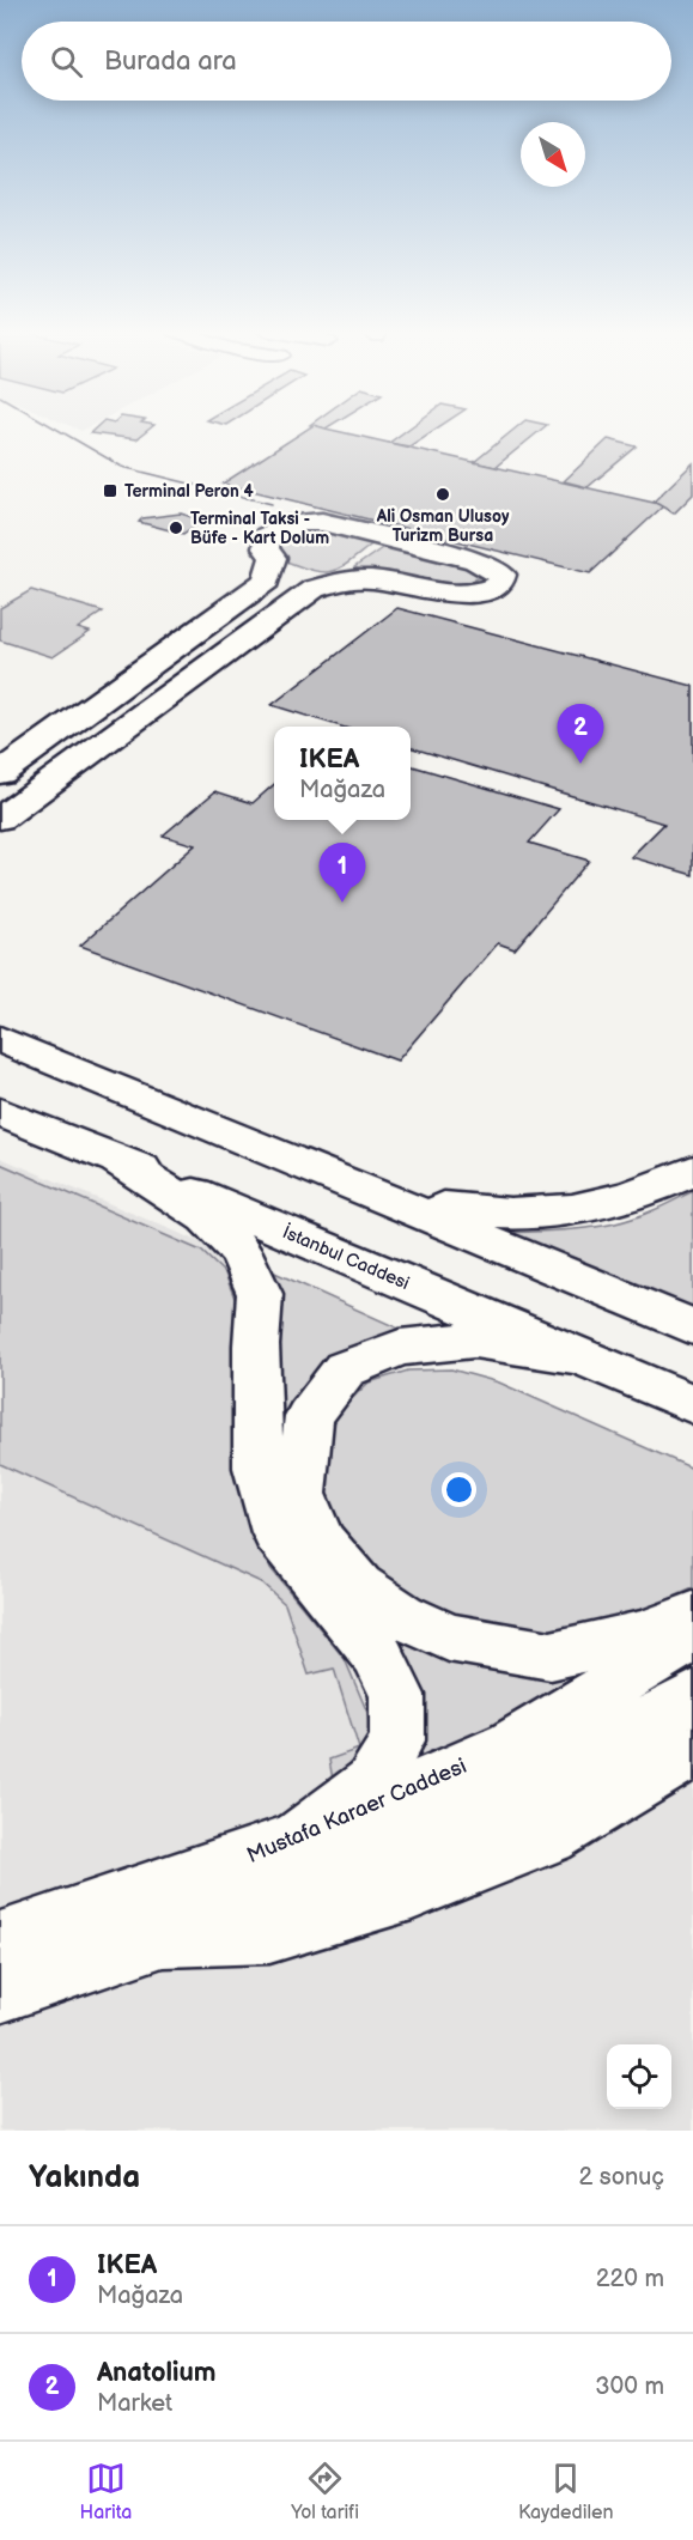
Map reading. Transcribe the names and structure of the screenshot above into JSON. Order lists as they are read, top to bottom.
{
  "streets": {
    "main road": ["İstanbul Caddesi", "Mustafa Karaer Caddesi"]
  },
  "places": {
    "transit": ["Terminal Peron 4"],
    "other": ["Ali Osman Ulusoy Turizm Bursa", "Terminal Taksi - Büfe - Kart Dolum"]
  },
  "north": "bottom right",
  "page": {
    "search": "Burada ara",
    "pins": ["2", "1"],
    "popup": ["IKEA", "Mağaza"],
    "heading": ["Yakında", "2 sonuç"],
    "list": [
      {
        "mark": "1",
        "name": "IKEA",
        "note": "Mağaza",
        "value": "220 m"
      },
      {
        "mark": "2",
        "name": "Anatolium",
        "note": "Market",
        "value": "300 m"
      }
    ],
    "nav": ["Harita", "Yol tarifi", "Kaydedilen"]
  }
}
